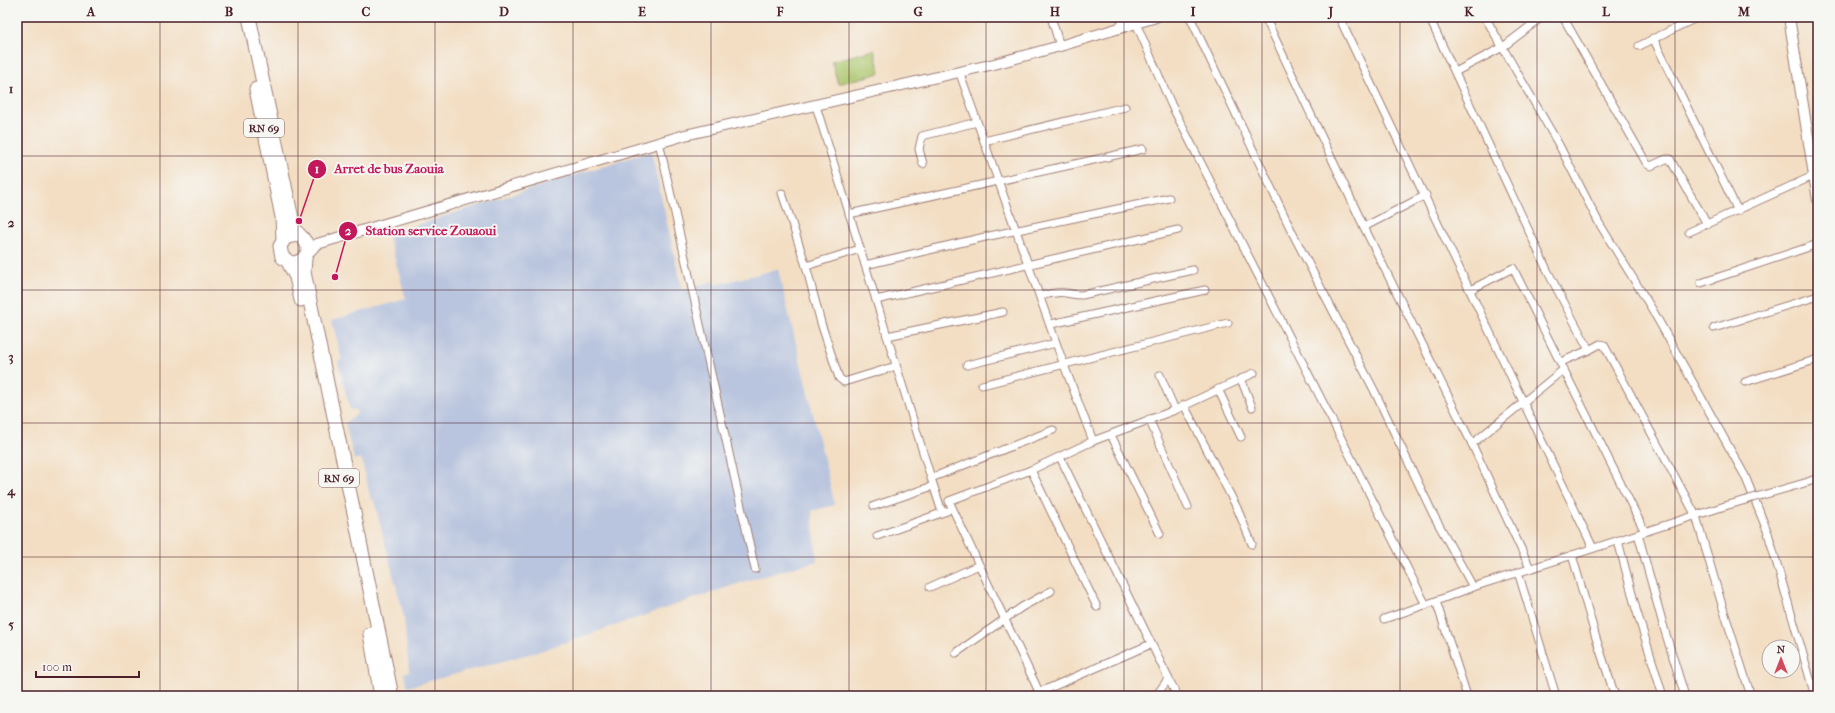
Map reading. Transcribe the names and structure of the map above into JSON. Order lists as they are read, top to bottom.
{
  "streets": {
    "highway": ["RN 69"]
  },
  "places": ["Arret de bus Zaouia", "Station service Zouaoui"],
  "scale_bar": "100 m",
  "north": "top",
  "grid": {
    "columns": [
      "A",
      "B",
      "C",
      "D",
      "E",
      "F",
      "G",
      "H",
      "I",
      "J",
      "K",
      "L",
      "M"
    ],
    "rows": [
      "1",
      "2",
      "3",
      "4",
      "5"
    ]
  }
}
